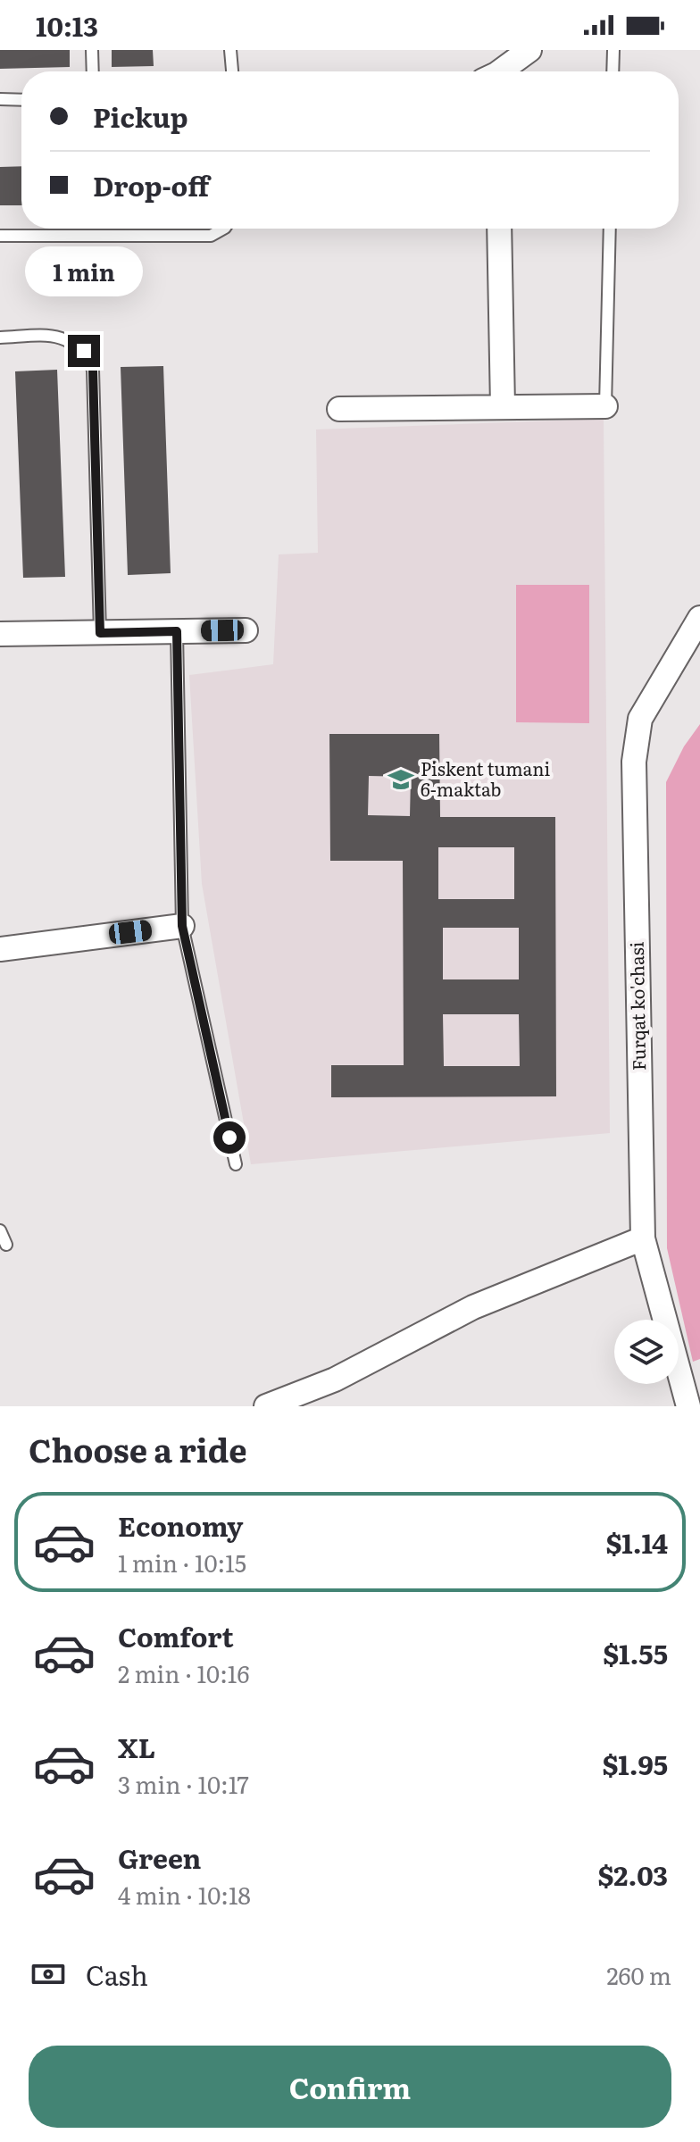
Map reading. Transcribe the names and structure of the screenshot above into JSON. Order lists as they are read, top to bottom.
{
  "streets": {
    "street": ["Furqat ko'chasi"]
  },
  "places": {
    "school or university": ["Piskent tumani 6-maktab"]
  },
  "page": {
    "status": "10:13",
    "banner": ["Pickup", "Drop-off"],
    "bubble": "1 min",
    "heading": "Choose a ride",
    "list": [
      {
        "name": "Economy",
        "note": "1 min · 10:15",
        "value": "$1.14"
      },
      {
        "name": "Comfort",
        "note": "2 min · 10:16",
        "value": "$1.55"
      },
      {
        "name": "XL",
        "note": "3 min · 10:17",
        "value": "$1.95"
      },
      {
        "name": "Green",
        "note": "4 min · 10:18",
        "value": "$2.03"
      }
    ],
    "pay": ["Cash", "260 m"],
    "buttons": "Confirm"
  }
}
